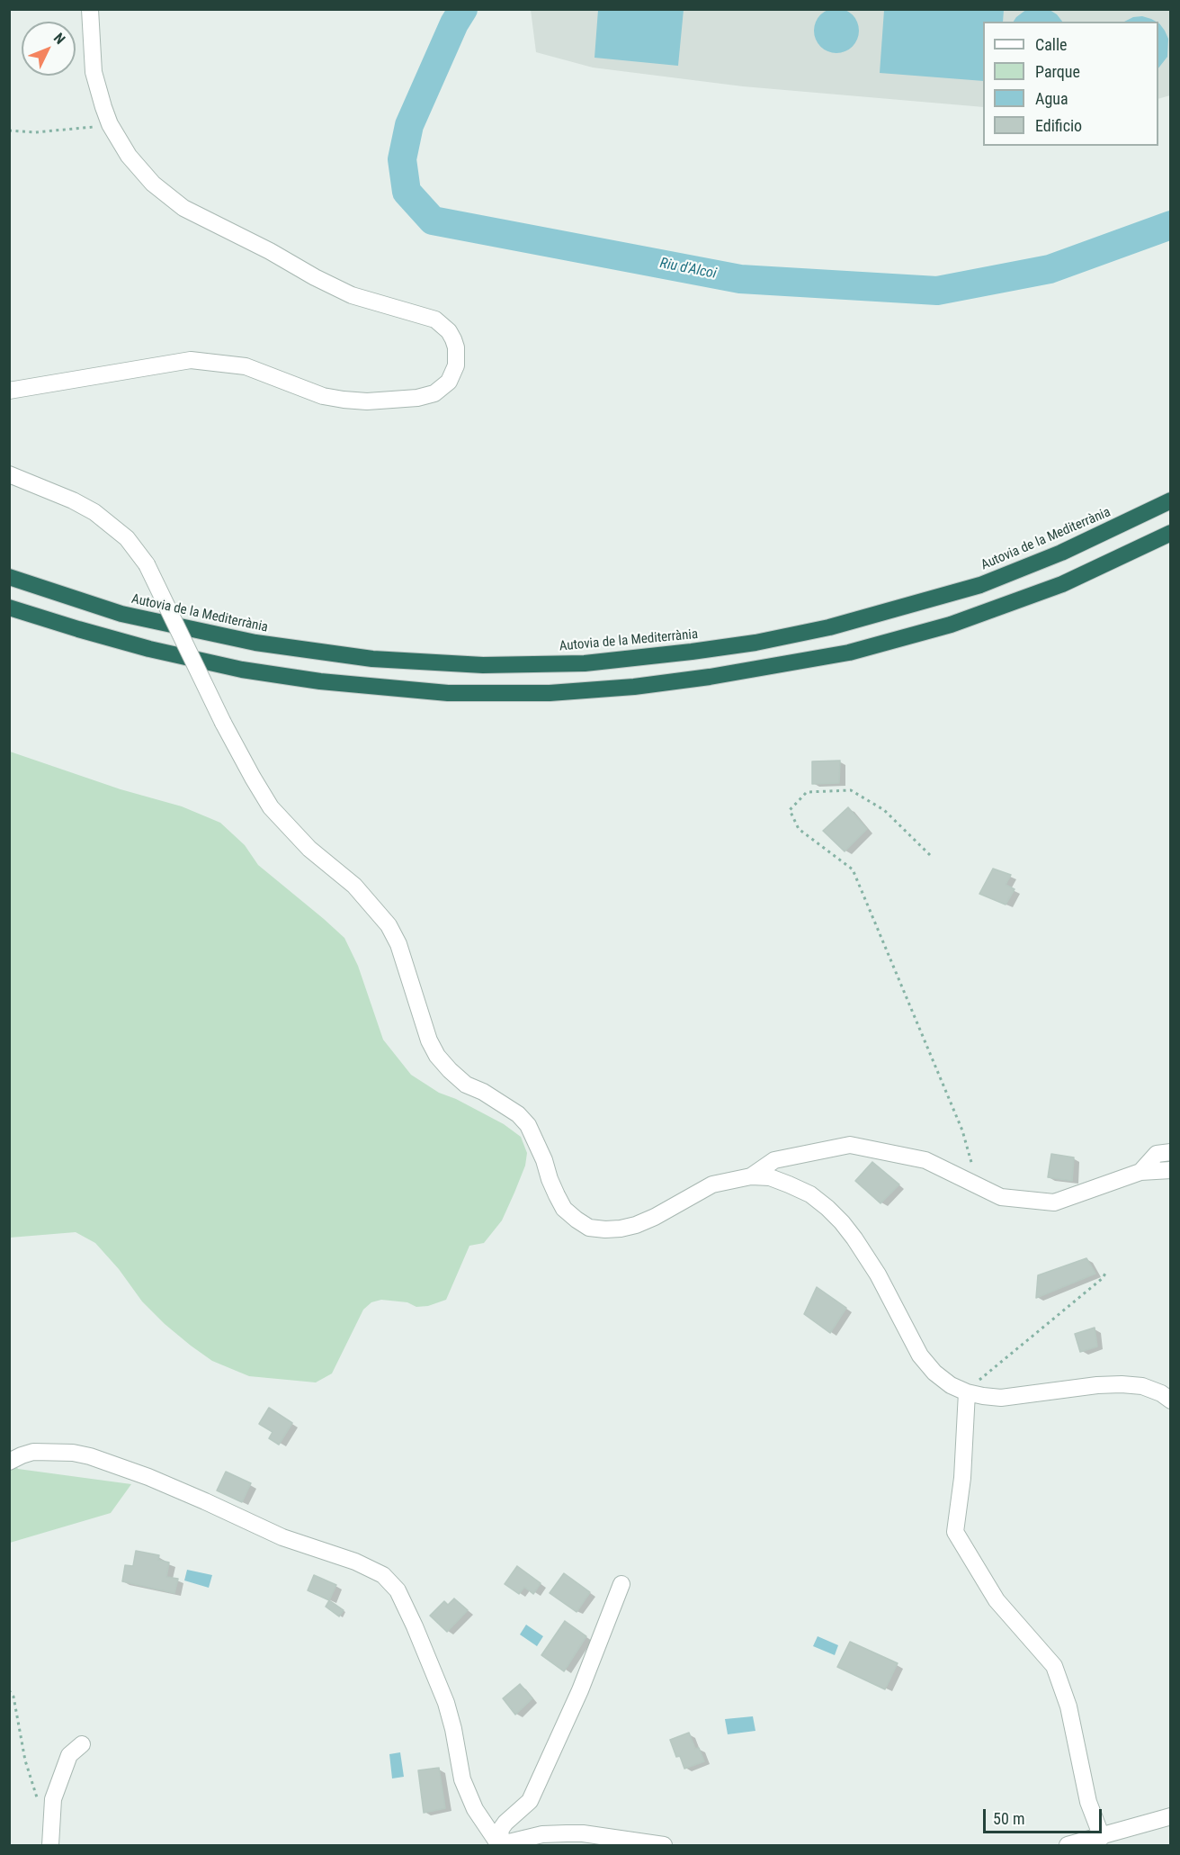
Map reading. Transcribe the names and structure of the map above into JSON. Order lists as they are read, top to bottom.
{
  "streets": {
    "highway": ["Autovia de la Mediterrània"]
  },
  "water": ["Riu d'Alcoi"],
  "legend": [
    "Calle",
    "Parque",
    "Agua",
    "Edificio"
  ],
  "scale_bar": "50 m",
  "north": "top right"
}
